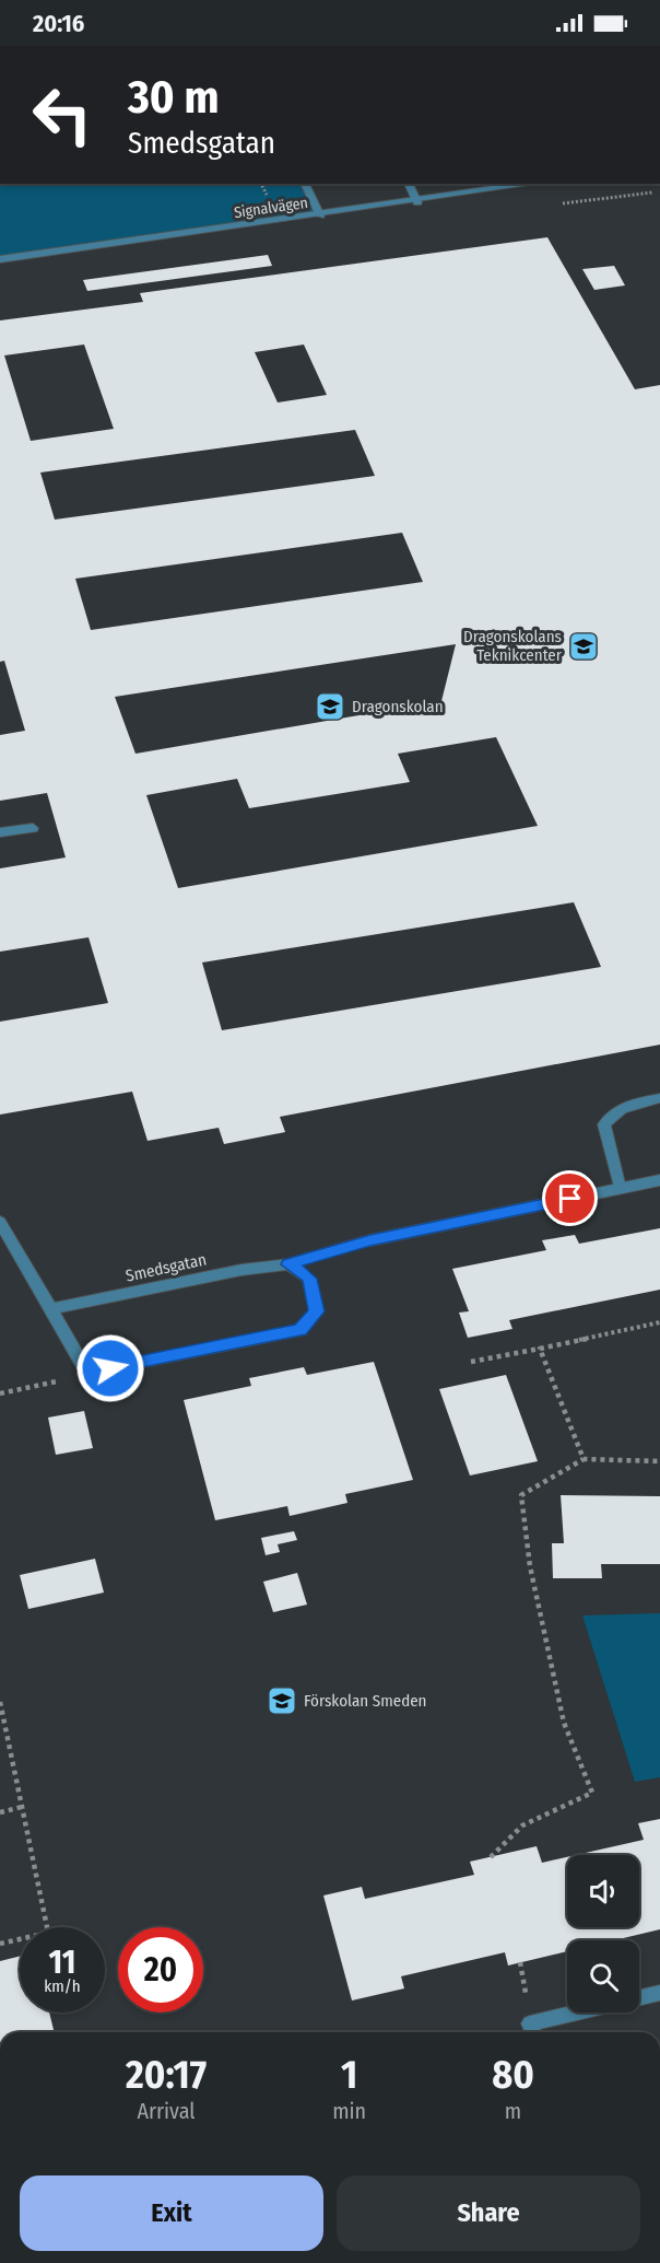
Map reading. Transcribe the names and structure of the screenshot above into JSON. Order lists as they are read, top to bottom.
{
  "streets": {
    "street": ["Signalvägen", "Smedsgatan"]
  },
  "places": {
    "school or university": ["Dragonskolans Teknikcenter", "Dragonskolan", "Förskolan Smeden"]
  },
  "page": {
    "status": "20:16",
    "turn": ["30 m", "Smedsgatan"],
    "speed": "11 km/h",
    "limit": "20",
    "eta": [
      "20:17",
      "Arrival",
      "1",
      "min",
      "80",
      "m"
    ],
    "buttons": ["Exit", "Share"]
  }
}
